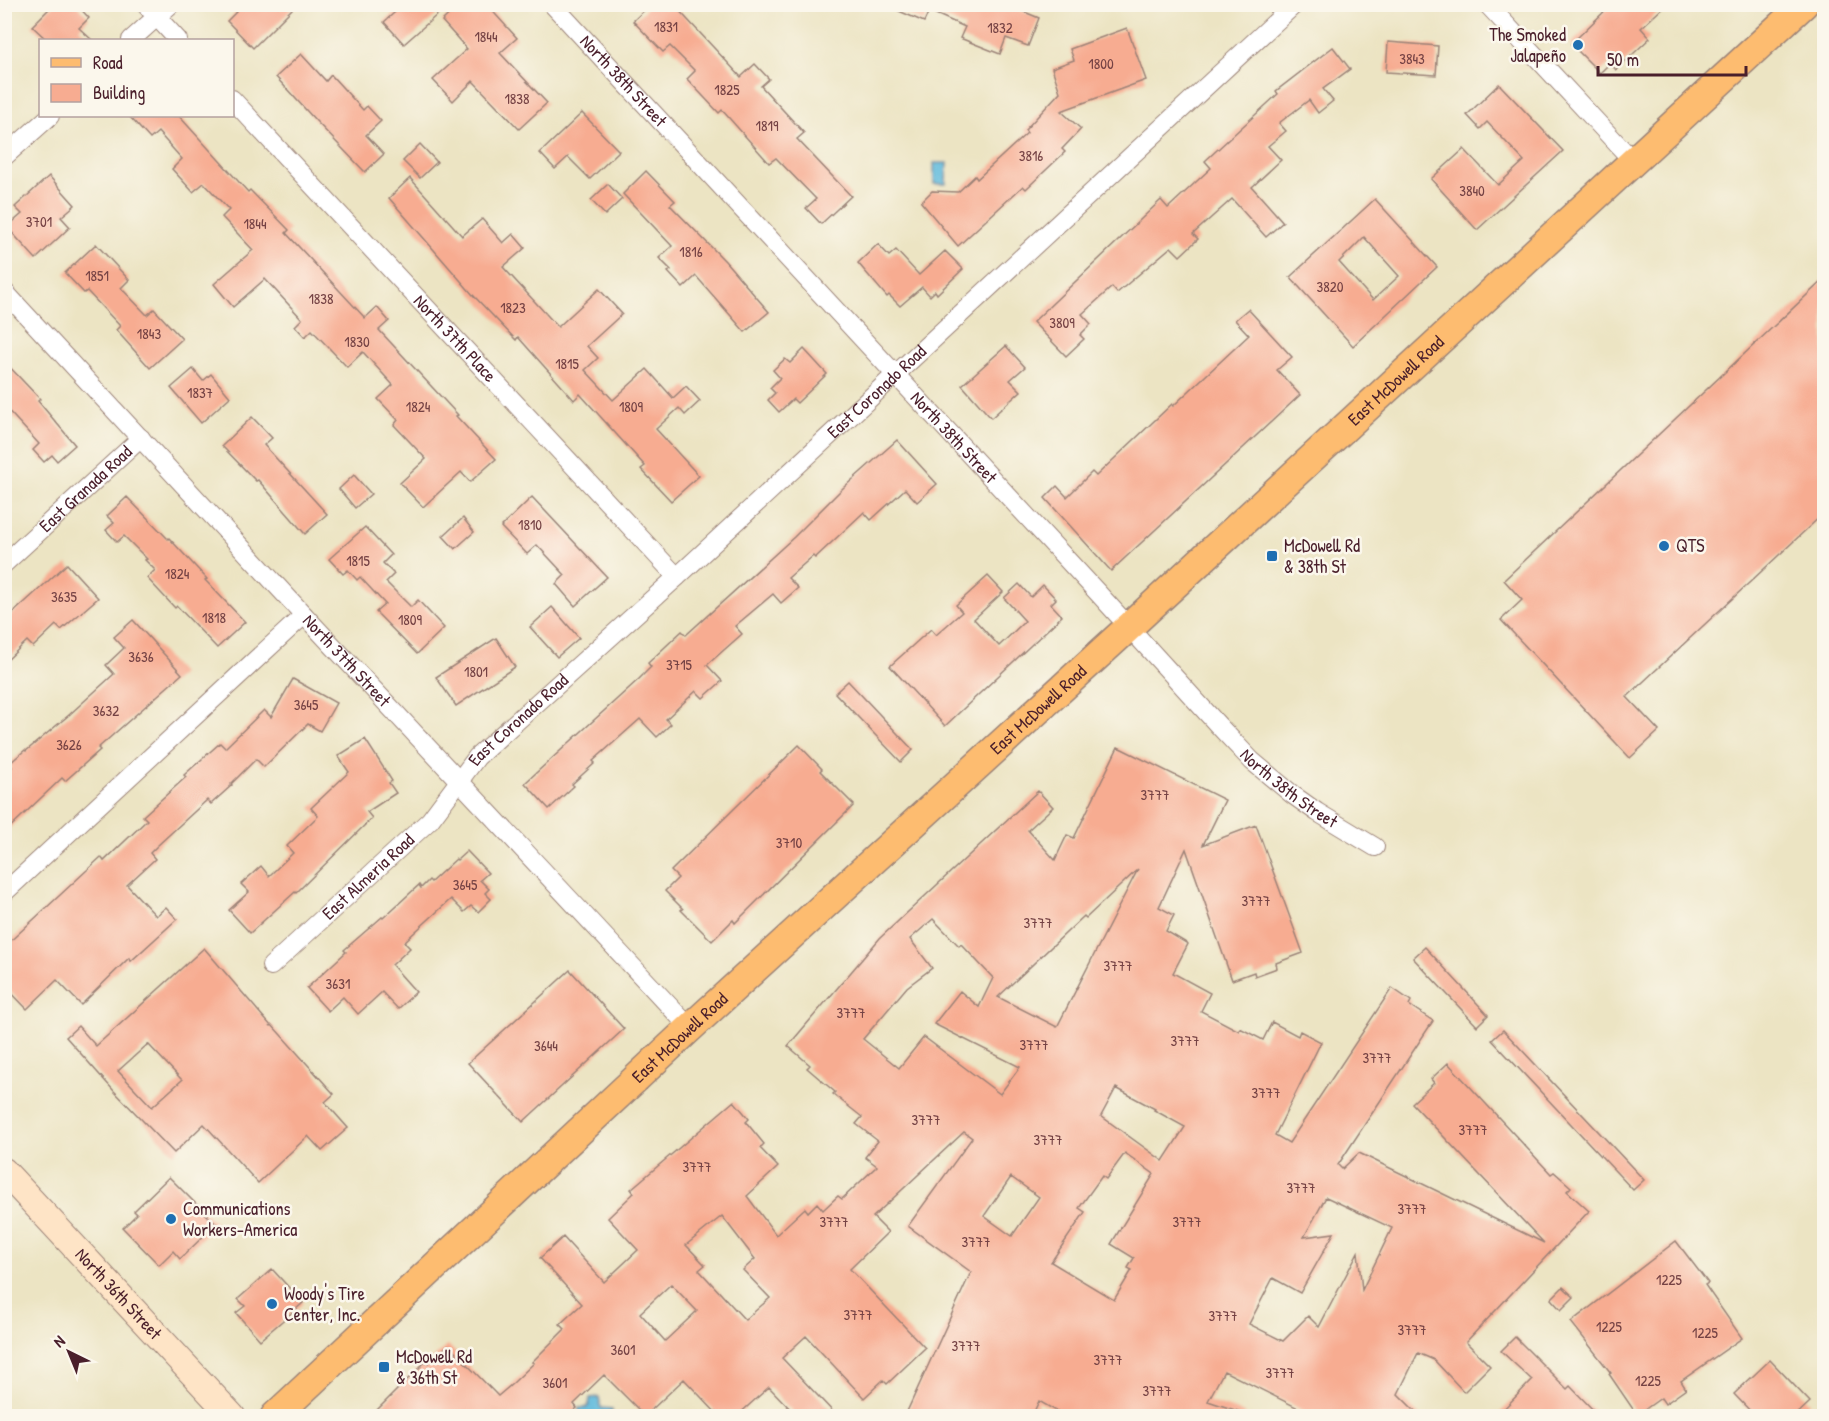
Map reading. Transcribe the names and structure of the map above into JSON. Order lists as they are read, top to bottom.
{
  "streets": {
    "main road": ["East McDowell Road", "North 36th Street"],
    "street": [
      "North 38th Street",
      "North 37th Place",
      "East Coronado Road",
      "East Granada Road",
      "North 37th Street",
      "East Almeria Road"
    ]
  },
  "crossings": [
    ["North 38th Street", "East McDowell Road"],
    ["North 38th Street", "East Coronado Road"],
    ["North 37th Place", "East Coronado Road"],
    ["East McDowell Road", "North 37th Street"],
    ["East Coronado Road", "North 37th Street"],
    ["East Coronado Road", "East Almeria Road"],
    ["East Granada Road", "North 37th Street"],
    ["North 37th Street", "East Almeria Road"]
  ],
  "places": {
    "other": [
      "The Smoked Jalapeño",
      "QTS",
      "Communications Workers-America",
      "Woody's Tire Center, Inc."
    ],
    "transit": ["McDowell Rd & 38th St", "McDowell Rd & 36th St"]
  },
  "house_numbers": [
    "1831",
    "1832",
    "1844",
    "3843",
    "1800",
    "1825",
    "1838",
    "1819",
    "3816",
    "3840",
    "3701",
    "1844",
    "1816",
    "1851",
    "3820",
    "1838",
    "1823",
    "3809",
    "1843",
    "1830",
    "1815",
    "1837",
    "1824",
    "1809",
    "1810",
    "1815",
    "1824",
    "3635",
    "1818",
    "1809",
    "3636",
    "3715",
    "1801",
    "3645",
    "3632",
    "3626",
    "3777",
    "3710",
    "3645",
    "3777",
    "3777",
    "3777",
    "3631",
    "3777",
    "3777",
    "3777",
    "3644",
    "3777",
    "3777",
    "3777",
    "3777",
    "3777",
    "3777",
    "3777",
    "3777",
    "3777",
    "3777",
    "3777",
    "1225",
    "3777",
    "3777",
    "1225",
    "3777",
    "1225",
    "3777",
    "3601",
    "3777",
    "3777",
    "1225",
    "3601",
    "3777"
  ],
  "legend": ["Road", "Building"],
  "scale_bar": "50 m",
  "north": "top left"
}
